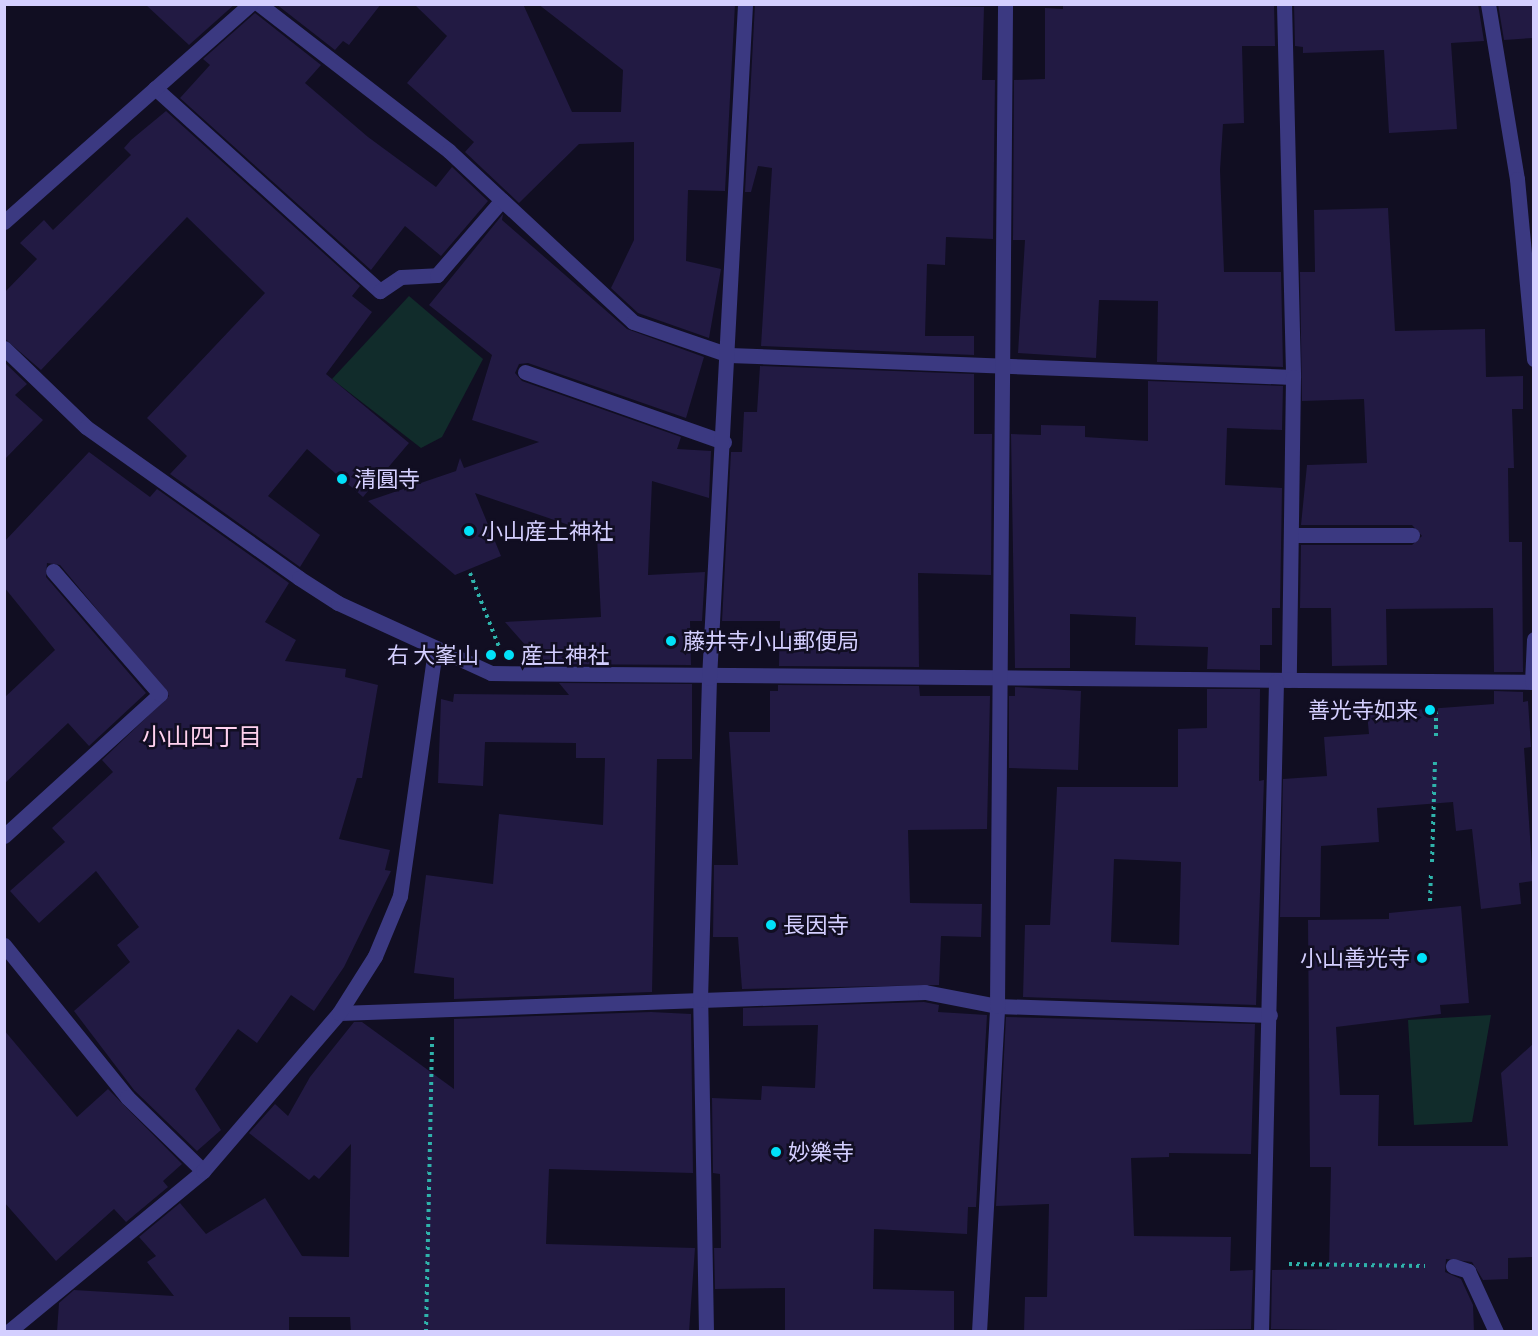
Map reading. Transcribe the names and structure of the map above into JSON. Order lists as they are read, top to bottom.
{
  "districts": ["小山四丁目"],
  "places": [
    "清圓寺",
    "小山産土神社",
    "藤井寺小山郵便局",
    "右 大峯山",
    "産土神社",
    "善光寺如来",
    "長因寺",
    "小山善光寺",
    "妙樂寺"
  ]
}
